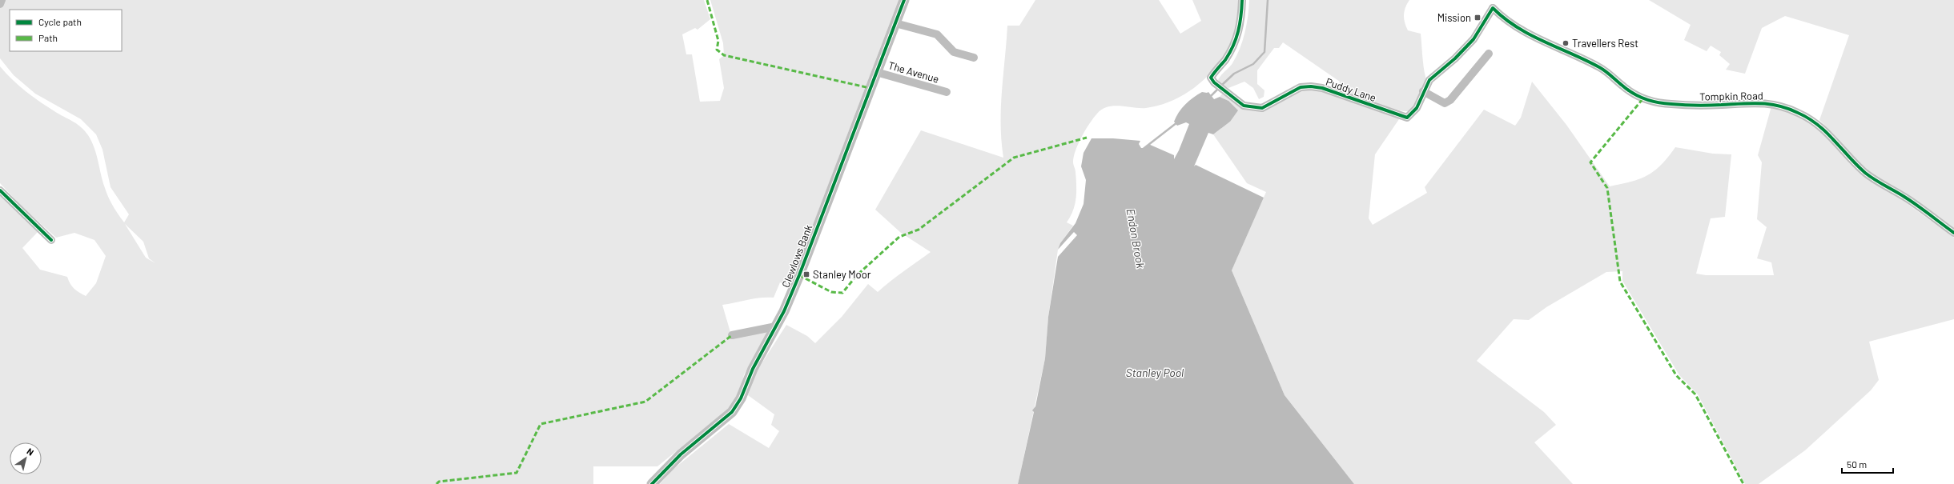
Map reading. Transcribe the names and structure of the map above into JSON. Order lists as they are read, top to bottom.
{
  "streets": {
    "street": [
      "The Avenue",
      "Puddy Lane",
      "Tompkin Road",
      "Clewlows Bank"
    ]
  },
  "crossings": [
    ["The Avenue", "Clewlows Bank"],
    ["Puddy Lane", "Tompkin Road"]
  ],
  "water": ["Endon Brook", "Stanley Pool"],
  "places": {
    "transit": ["Mission", "Stanley Moor"],
    "other": ["Travellers Rest"]
  },
  "legend": ["Cycle path", "Path"],
  "scale_bar": "50 m",
  "north": "top right"
}
